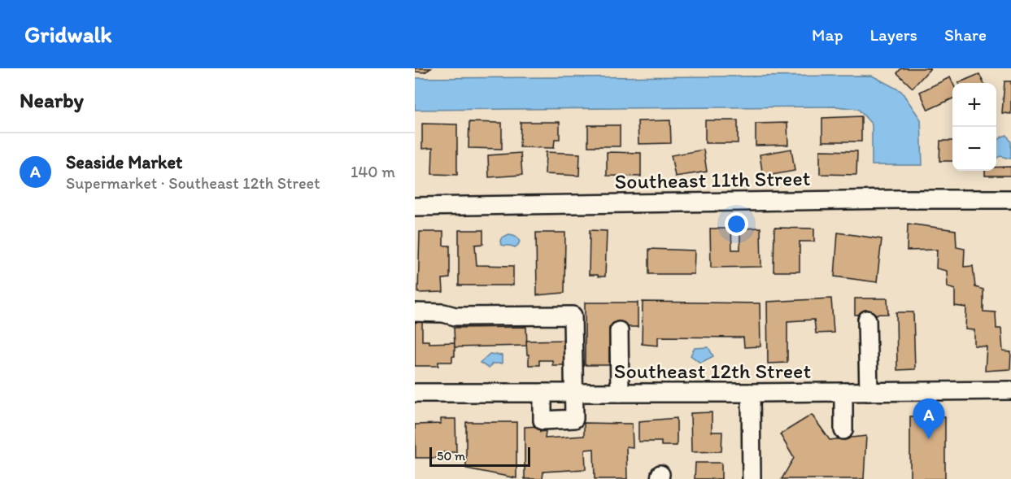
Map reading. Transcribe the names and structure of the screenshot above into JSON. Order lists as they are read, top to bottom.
{
  "streets": {
    "street": ["Southeast 11th Street", "Southeast 12th Street"]
  },
  "scale_bar": "50 m",
  "page": {
    "header": "Gridwalk",
    "nav": ["Map", "Layers", "Share"],
    "heading": "Nearby",
    "map_buttons": ["+", "−"],
    "list": [
      {
        "mark": "A",
        "name": "Seaside Market",
        "note": "Supermarket · Southeast 12th Street",
        "value": "140 m"
      }
    ],
    "pins": "A",
    "scale": "50 m"
  }
}
